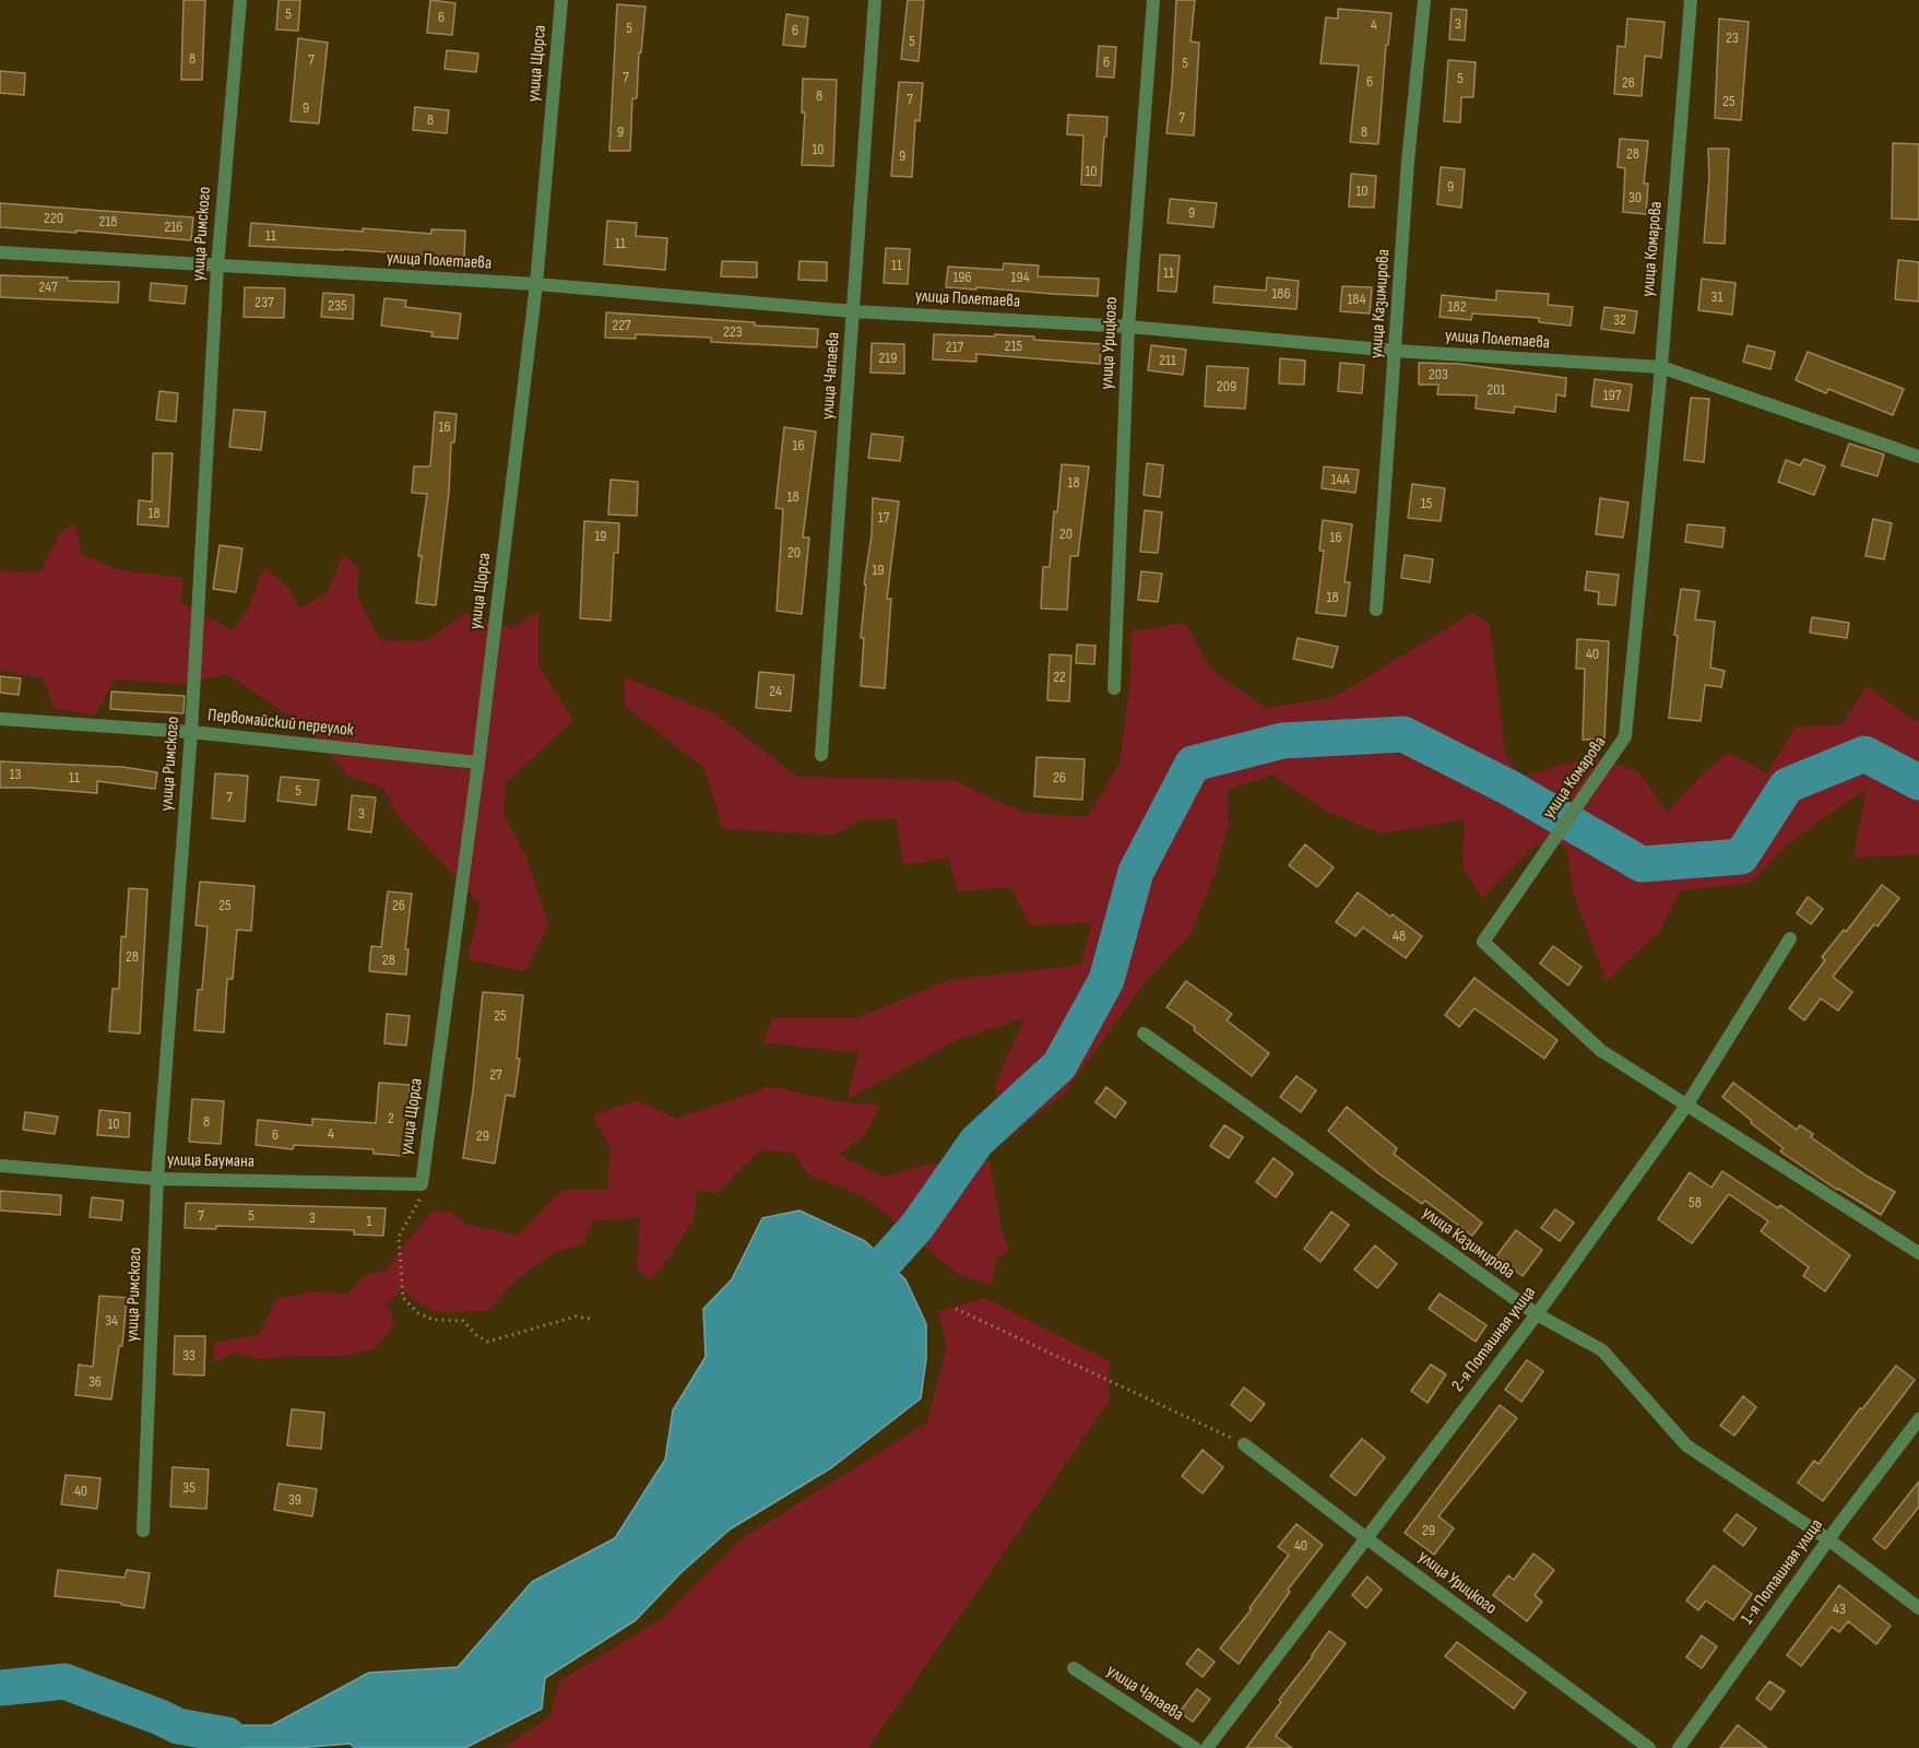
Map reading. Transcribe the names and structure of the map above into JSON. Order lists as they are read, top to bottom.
{
  "streets": {
    "street": [
      "улица Щорса",
      "улица Римского",
      "улица Комарова",
      "улица Полетаева",
      "улица Казимирова",
      "улица Урицкого",
      "улица Чапаева",
      "Первомайский переулок",
      "улица Баумана",
      "2-я Поташная улица",
      "1-я Поташная улица"
    ]
  },
  "crossings": [
    ["улица Щорса", "улица Полетаева"],
    ["улица Щорса", "Первомайский переулок"],
    ["улица Щорса", "улица Баумана"],
    ["улица Римского", "улица Полетаева"],
    ["улица Римского", "Первомайский переулок"],
    ["улица Римского", "улица Баумана"],
    ["улица Комарова", "улица Полетаева"],
    ["улица Комарова", "2-я Поташная улица"],
    ["улица Полетаева", "улица Казимирова"],
    ["улица Полетаева", "улица Урицкого"],
    ["улица Полетаева", "улица Чапаева"],
    ["улица Казимирова", "2-я Поташная улица"],
    ["улица Казимирова", "1-я Поташная улица"],
    ["улица Урицкого", "2-я Поташная улица"]
  ],
  "house_numbers": [
    "5",
    "6",
    "3",
    "4",
    "5",
    "6",
    "23",
    "5",
    "8",
    "7",
    "6",
    "5",
    "7",
    "5",
    "6",
    "26",
    "8",
    "7",
    "25",
    "9",
    "7",
    "8",
    "9",
    "8",
    "10",
    "28",
    "9",
    "10",
    "9",
    "10",
    "30",
    "9",
    "220",
    "218",
    "216",
    "11",
    "11",
    "11",
    "11",
    "196",
    "194",
    "247",
    "186",
    "31",
    "184",
    "237",
    "235",
    "182",
    "32",
    "227",
    "223",
    "215",
    "217",
    "219",
    "211",
    "203",
    "209",
    "201",
    "197",
    "16",
    "16",
    "14А",
    "18",
    "18",
    "15",
    "18",
    "17",
    "20",
    "19",
    "16",
    "20",
    "19",
    "18",
    "40",
    "22",
    "24",
    "13",
    "11",
    "26",
    "5",
    "7",
    "3",
    "25",
    "26",
    "48",
    "28",
    "28",
    "25",
    "27",
    "2",
    "8",
    "10",
    "4",
    "6",
    "29",
    "58",
    "7",
    "5",
    "3",
    "1",
    "34",
    "33",
    "36",
    "35",
    "40",
    "39",
    "29",
    "40",
    "43"
  ]
}
